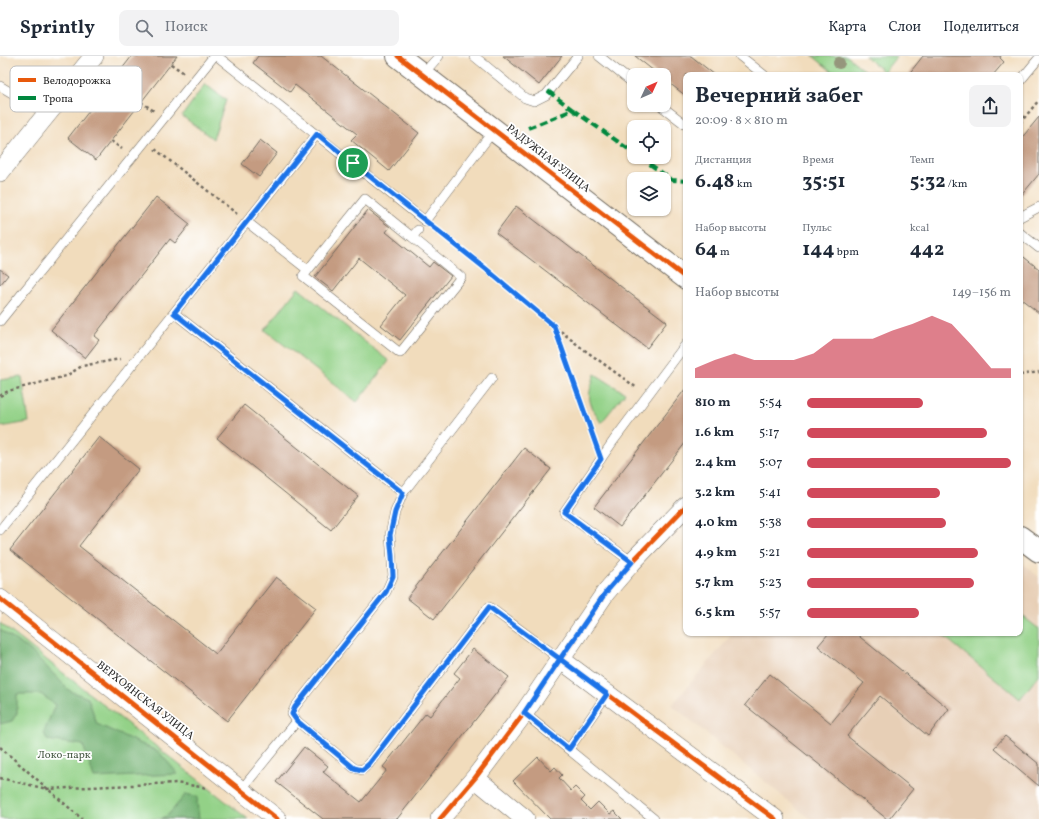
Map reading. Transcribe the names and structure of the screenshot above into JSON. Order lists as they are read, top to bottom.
{
  "streets": {
    "street": ["РАДУЖНАЯ УЛИЦА", "ВЕРХОЯНСКАЯ УЛИЦА"]
  },
  "parks": ["Локо-парк"],
  "legend": ["Велодорожка", "Тропа"],
  "north": "top right",
  "page": {
    "header": "Sprintly",
    "search": "Поиск",
    "nav": ["Карта", "Слои", "Поделиться"],
    "heading": ["Вечерний забег", "20:09 · 8 × 810 m"],
    "stats": [
      ["Дистанция", "6.48 km"],
      ["Время", "35:51"],
      ["Темп", "5:32 /km"],
      ["Набор высоты", "64 m"],
      ["Пульс", "144 bpm"],
      ["kcal", "442"]
    ],
    "chart": ["Набор высоты", "149–156 m"],
    "list": [
      {
        "name": "810 m",
        "note": "5:54"
      },
      {
        "name": "1.6 km",
        "note": "5:17"
      },
      {
        "name": "2.4 km",
        "note": "5:07"
      },
      {
        "name": "3.2 km",
        "note": "5:41"
      },
      {
        "name": "4.0 km",
        "note": "5:38"
      },
      {
        "name": "4.9 km",
        "note": "5:21"
      },
      {
        "name": "5.7 km",
        "note": "5:23"
      },
      {
        "name": "6.5 km",
        "note": "5:57"
      }
    ]
  }
}
